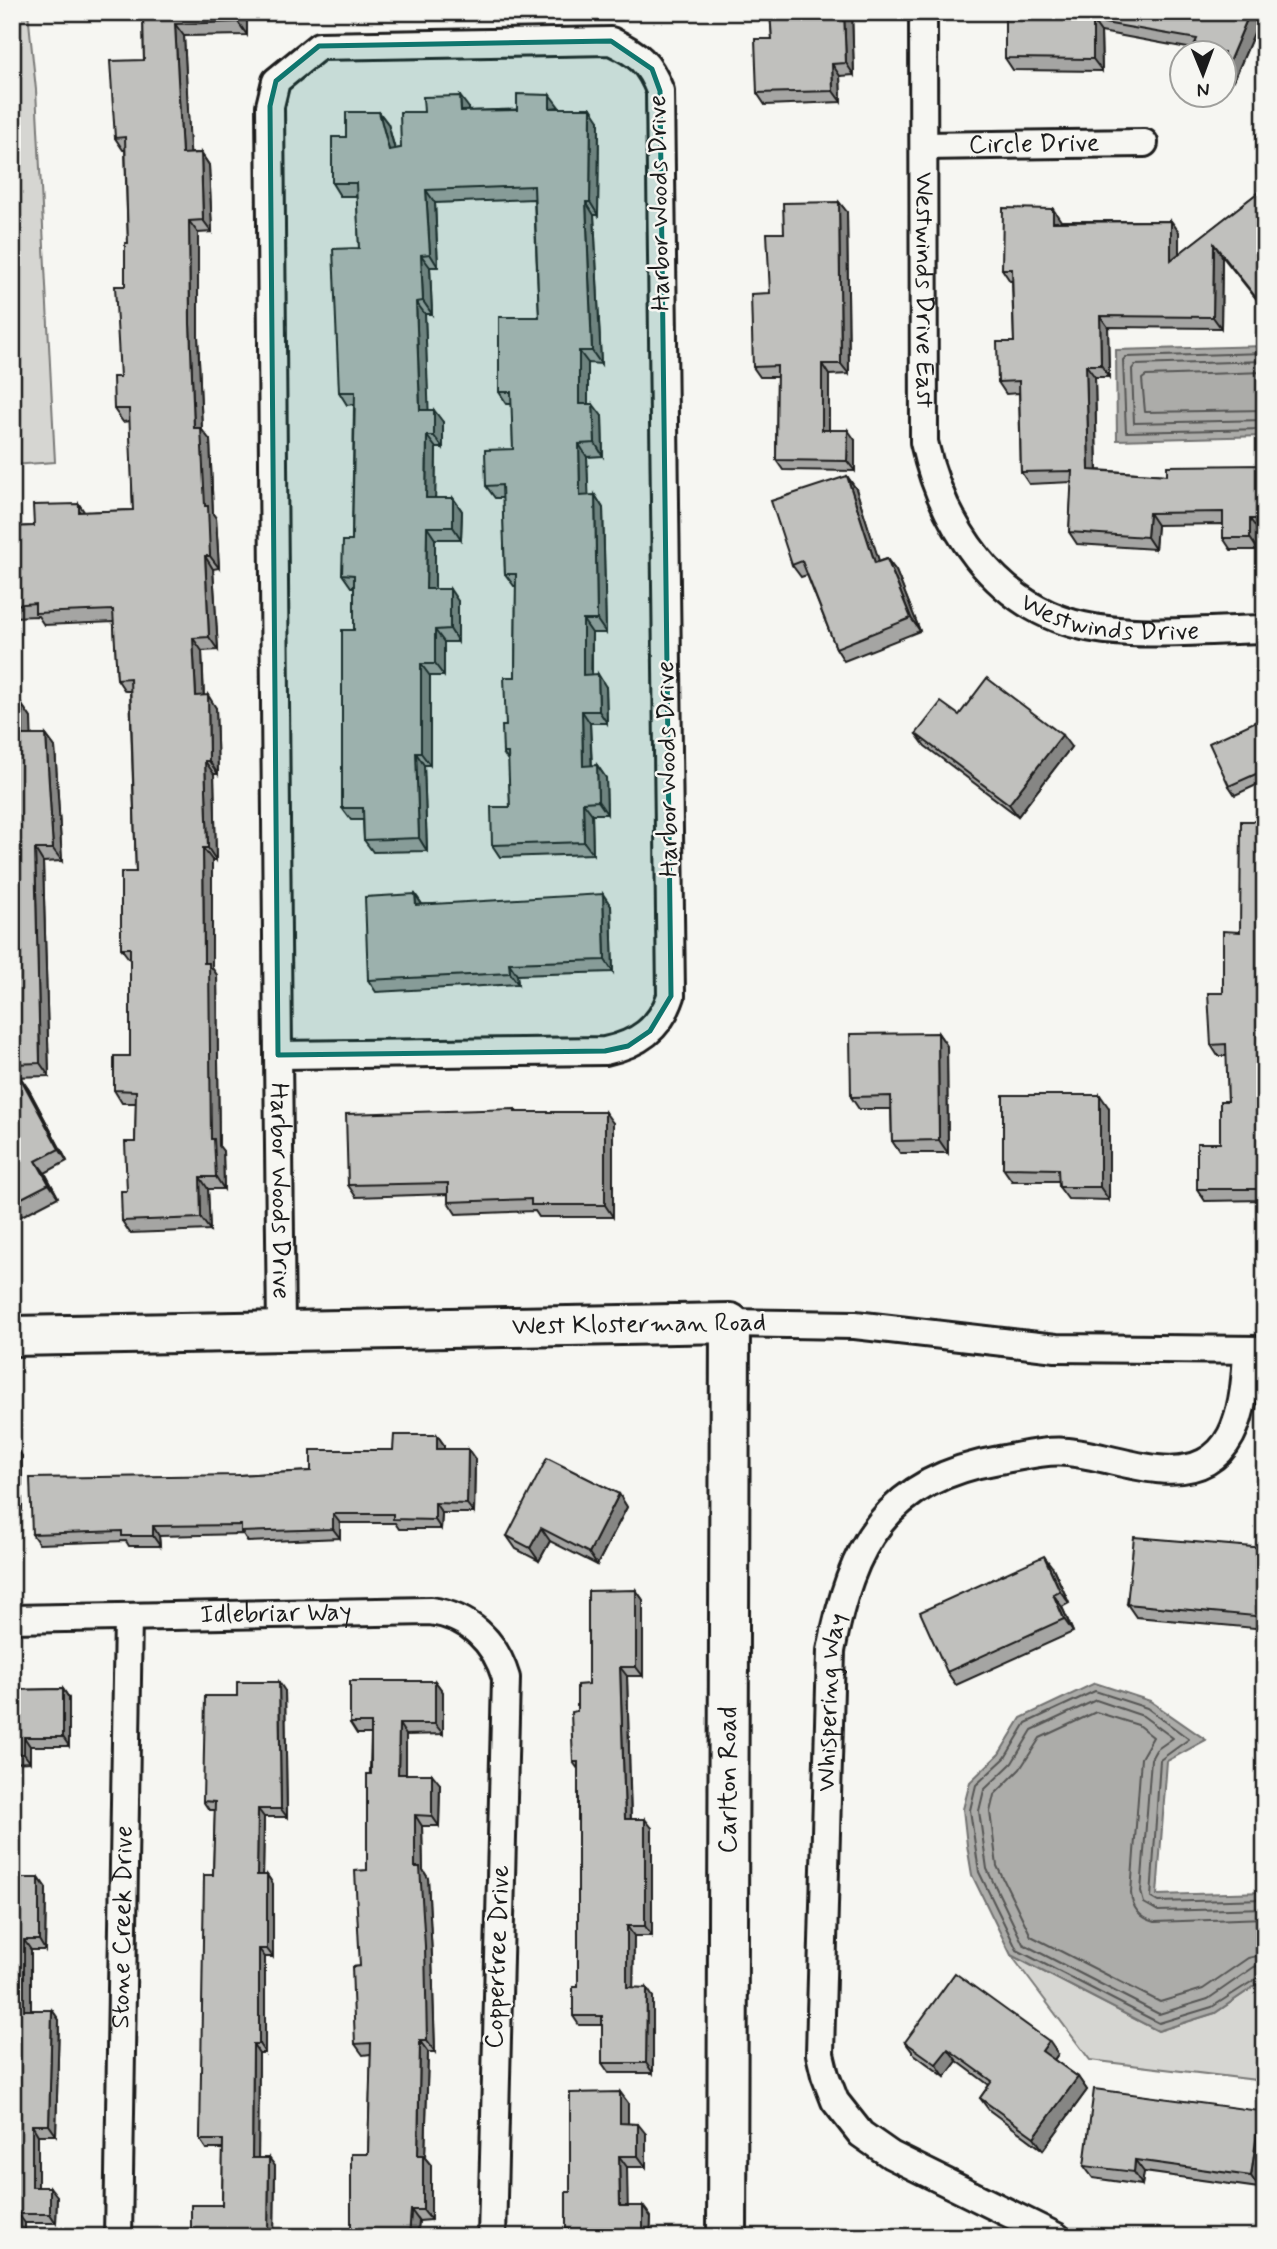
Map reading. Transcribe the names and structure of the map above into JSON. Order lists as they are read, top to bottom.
{
  "streets": {
    "street": [
      "Circle Drive",
      "Harbor Woods Drive",
      "Westwinds Drive East",
      "Westwinds Drive",
      "West Klosterman Road",
      "Idlebriar Way",
      "Whispering Way",
      "Carlton Road",
      "Stone Creek Drive",
      "Coppertree Drive"
    ]
  },
  "crossings": [
    ["Circle Drive", "Westwinds Drive East"],
    ["Harbor Woods Drive", "West Klosterman Road"],
    ["Westwinds Drive East", "Westwinds Drive"],
    ["West Klosterman Road", "Whispering Way"],
    ["West Klosterman Road", "Carlton Road"],
    ["Idlebriar Way", "Stone Creek Drive"],
    ["Idlebriar Way", "Coppertree Drive"]
  ],
  "north": "bottom"
}
